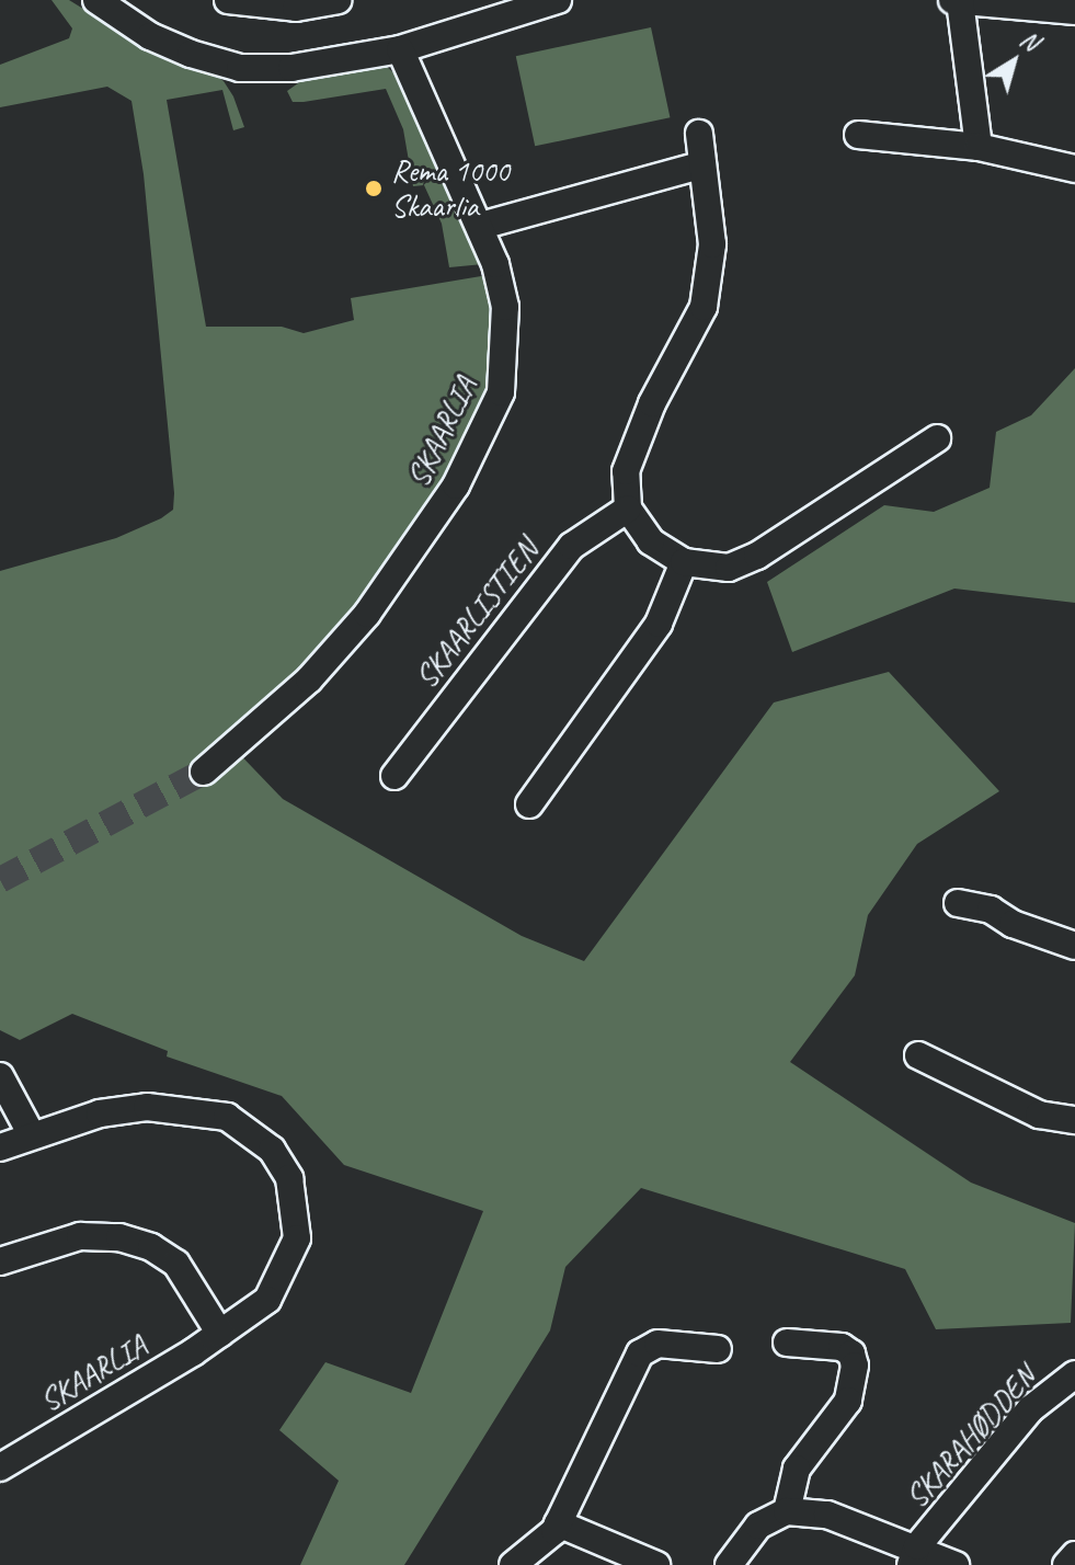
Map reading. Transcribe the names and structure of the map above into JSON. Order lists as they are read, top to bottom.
{
  "streets": {
    "street": ["SKAARLIA", "SKAARLISTIEN", "SKARAHØDDEN"]
  },
  "places": ["Rema 1000 Skaarlia"],
  "north": "top right"
}
